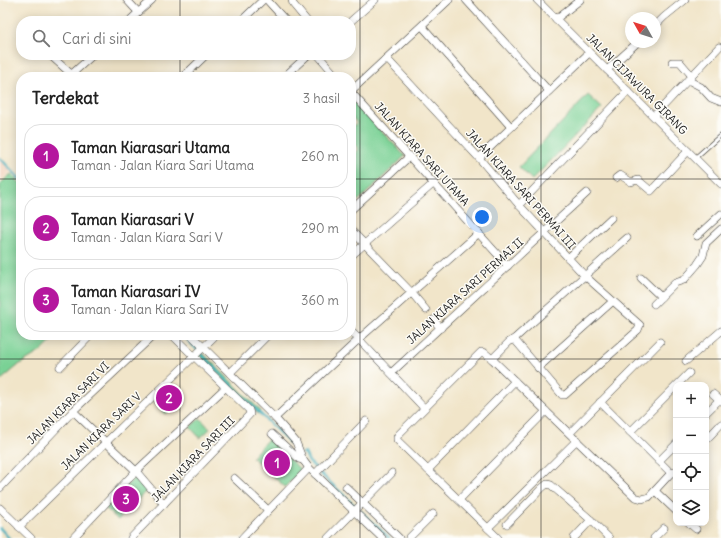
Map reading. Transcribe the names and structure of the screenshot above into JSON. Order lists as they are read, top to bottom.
{
  "streets": {
    "street": [
      "JALAN CIJAWURA GIRANG",
      "JALAN KIARA SARI UTAMA",
      "JALAN KIARA SARI PERMAI III",
      "JALAN KIARA SARI PERMAI II",
      "JALAN KIARA SARI VI",
      "JALAN KIARA SARI V",
      "JALAN KIARA SARI III"
    ]
  },
  "crossings": [
    ["JALAN KIARA SARI UTAMA", "JALAN KIARA SARI PERMAI II"],
    ["JALAN KIARA SARI PERMAI III", "JALAN KIARA SARI PERMAI II"]
  ],
  "north": "top left",
  "page": {
    "search": "Cari di sini",
    "heading": ["Terdekat", "3 hasil"],
    "list": [
      {
        "mark": "1",
        "name": "Taman Kiarasari Utama",
        "note": "Taman · Jalan Kiara Sari Utama",
        "value": "260 m"
      },
      {
        "mark": "2",
        "name": "Taman Kiarasari V",
        "note": "Taman · Jalan Kiara Sari V",
        "value": "290 m"
      },
      {
        "mark": "3",
        "name": "Taman Kiarasari IV",
        "note": "Taman · Jalan Kiara Sari IV",
        "value": "360 m"
      }
    ],
    "map_buttons": ["+", "−"],
    "pins": ["2", "1", "3"]
  }
}
